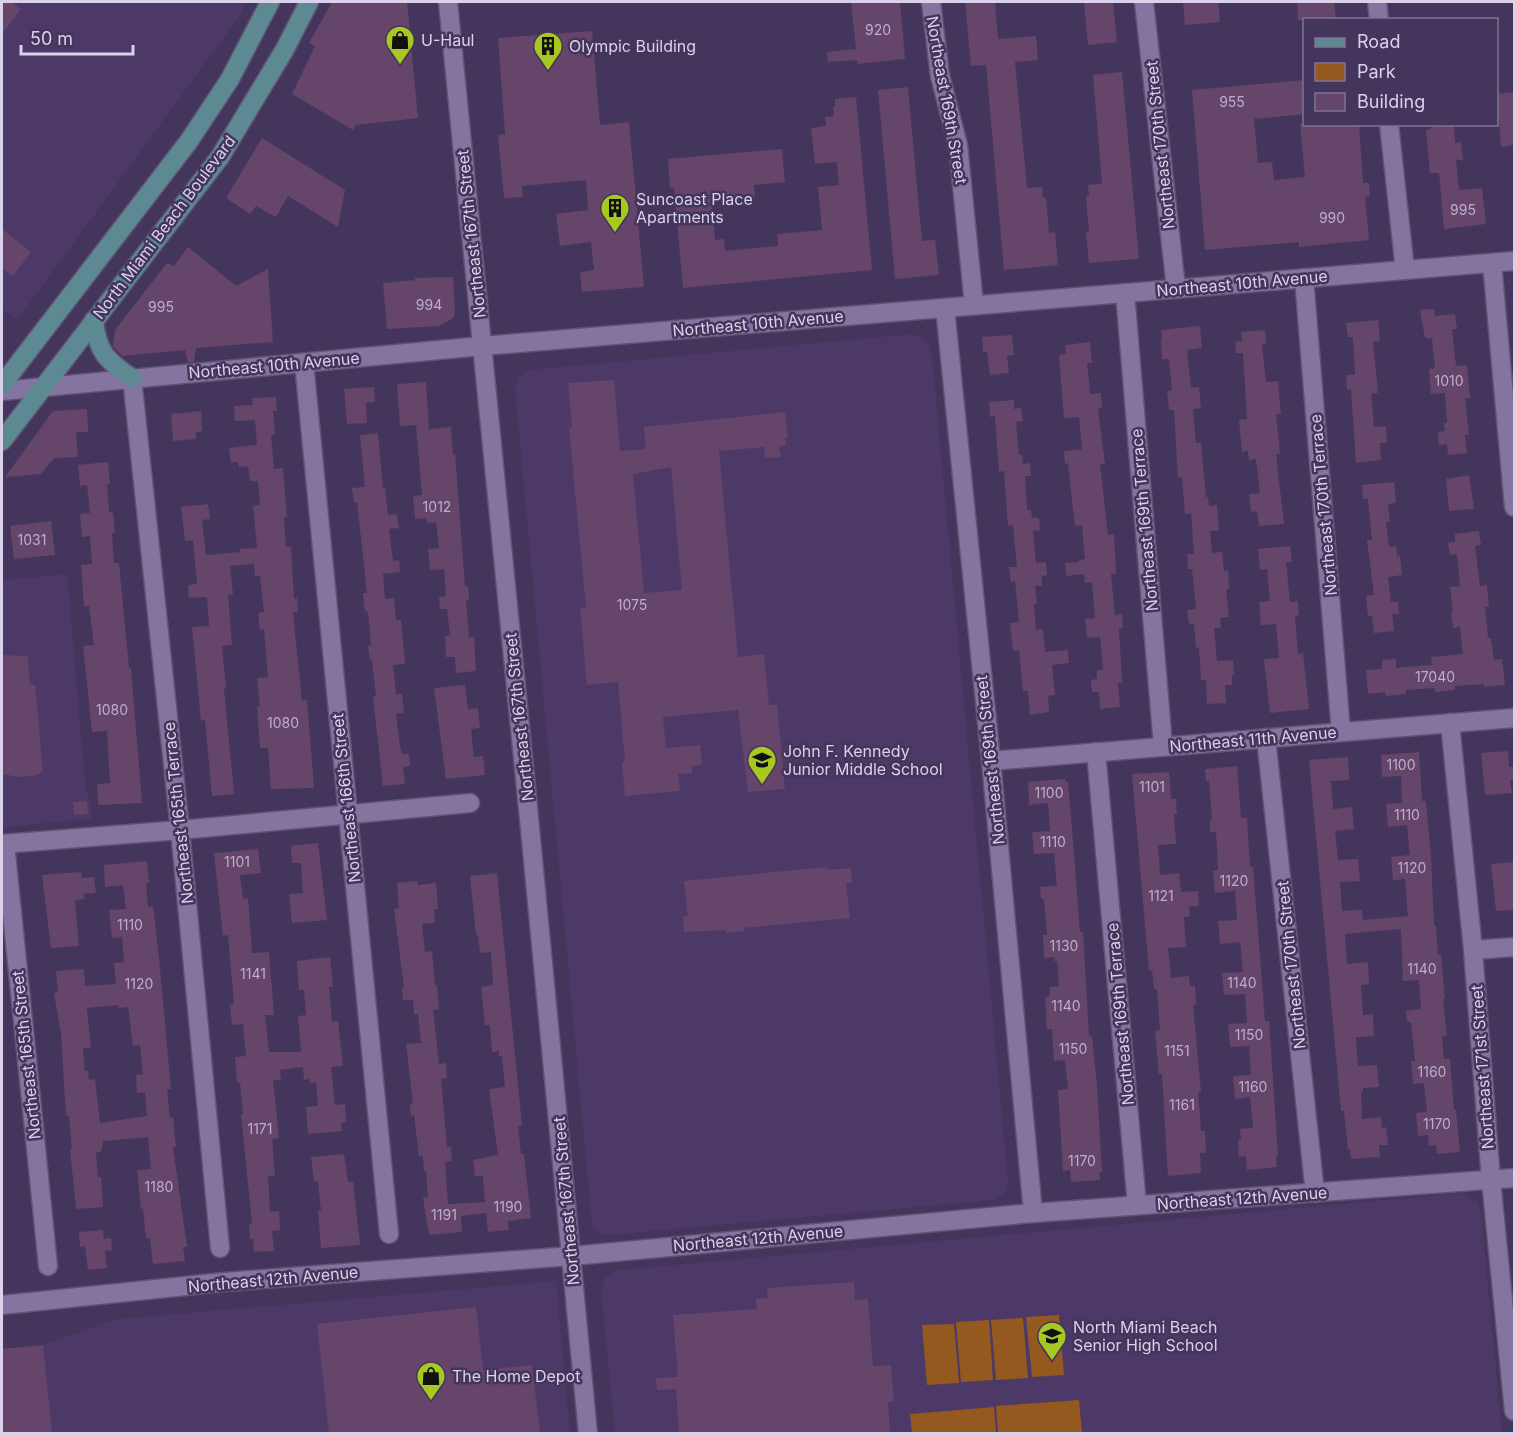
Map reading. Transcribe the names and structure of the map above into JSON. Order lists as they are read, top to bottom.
{
  "streets": {
    "main road": ["North Miami Beach Boulevard"],
    "street": [
      "Northeast 169th Street",
      "Northeast 170th Street",
      "Northeast 167th Street",
      "Northeast 10th Avenue",
      "Northeast 170th Terrace",
      "Northeast 169th Terrace",
      "Northeast 11th Avenue",
      "Northeast 166th Street",
      "Northeast 165th Terrace",
      "Northeast 165th Street",
      "Northeast 171st Street",
      "Northeast 12th Avenue"
    ]
  },
  "crossings": [
    ["Northeast 169th Street", "Northeast 10th Avenue"],
    ["Northeast 169th Street", "Northeast 11th Avenue"],
    ["Northeast 169th Street", "Northeast 12th Avenue"],
    ["Northeast 170th Street", "Northeast 10th Avenue"],
    ["Northeast 170th Street", "Northeast 11th Avenue"],
    ["Northeast 170th Street", "Northeast 12th Avenue"],
    ["North Miami Beach Boulevard", "Northeast 10th Avenue"],
    ["Northeast 167th Street", "Northeast 10th Avenue"],
    ["Northeast 167th Street", "Northeast 12th Avenue"],
    ["Northeast 10th Avenue", "Northeast 170th Terrace"],
    ["Northeast 10th Avenue", "Northeast 169th Terrace"],
    ["Northeast 10th Avenue", "Northeast 166th Street"],
    ["Northeast 10th Avenue", "Northeast 165th Terrace"],
    ["Northeast 170th Terrace", "Northeast 11th Avenue"],
    ["Northeast 169th Terrace", "Northeast 11th Avenue"],
    ["Northeast 169th Terrace", "Northeast 12th Avenue"],
    ["Northeast 11th Avenue", "Northeast 171st Street"],
    ["Northeast 171st Street", "Northeast 12th Avenue"]
  ],
  "places": {
    "shop": ["U-Haul", "The Home Depot"],
    "building": ["Olympic Building", "Suncoast Place Apartments"],
    "school or university": ["John F. Kennedy Junior Middle School", "North Miami Beach Senior High School"]
  },
  "house_numbers": [
    "920",
    "955",
    "995",
    "990",
    "994",
    "995",
    "1010",
    "1012",
    "1031",
    "1075",
    "17040",
    "1080",
    "1080",
    "1100",
    "1101",
    "1100",
    "1110",
    "1110",
    "1101",
    "1120",
    "1120",
    "1121",
    "1110",
    "1130",
    "1140",
    "1141",
    "1140",
    "1120",
    "1140",
    "1150",
    "1150",
    "1151",
    "1160",
    "1160",
    "1161",
    "1170",
    "1171",
    "1170",
    "1180",
    "1190",
    "1191"
  ],
  "legend": ["Road", "Park", "Building"],
  "scale_bar": "50 m"
}
